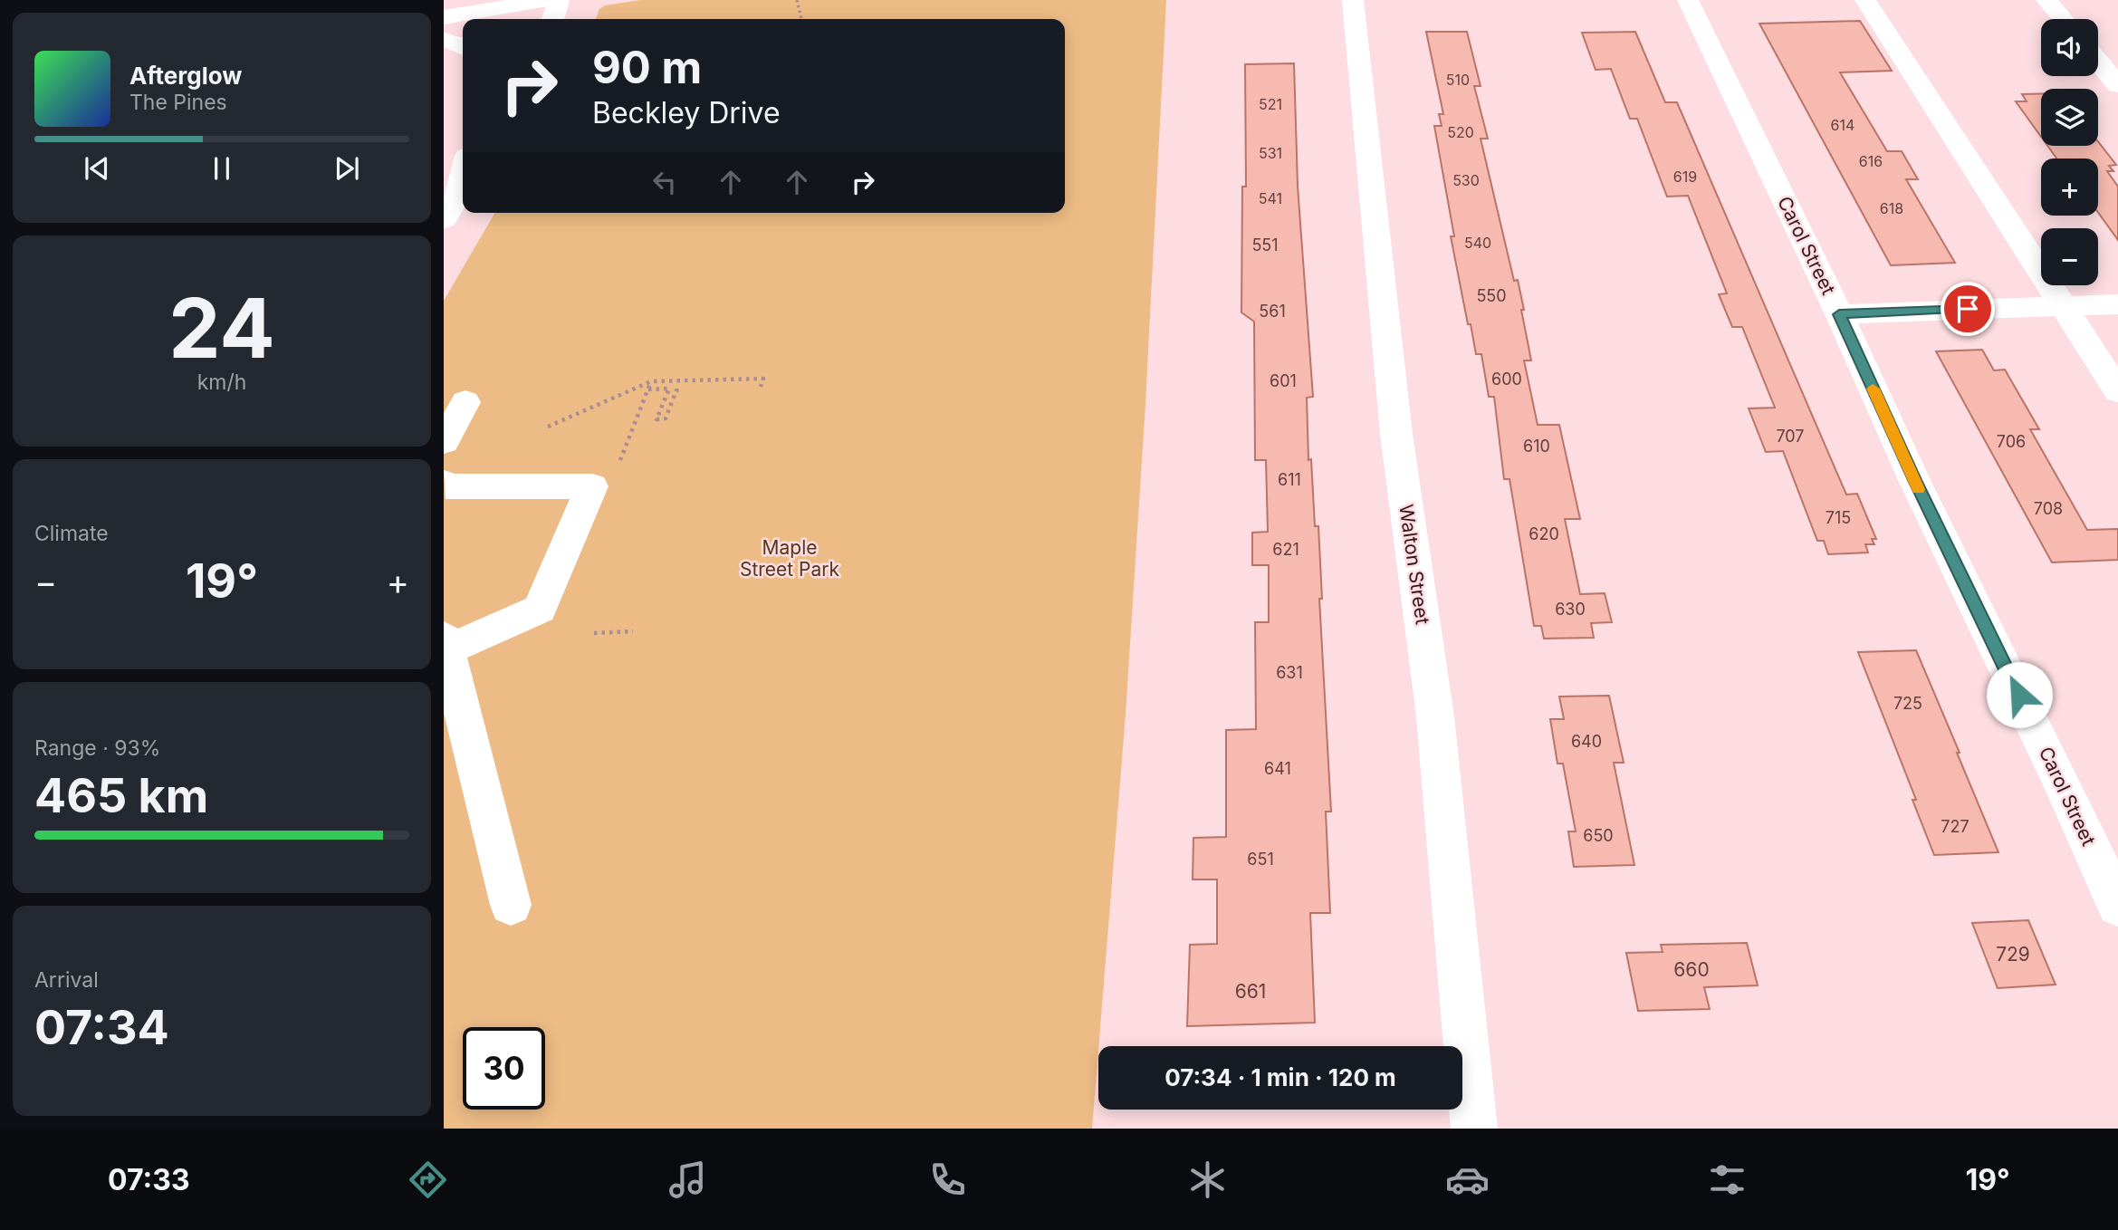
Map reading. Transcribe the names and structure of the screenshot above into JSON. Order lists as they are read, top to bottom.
{
  "streets": {
    "main road": ["Carol Street", "Walton Street"]
  },
  "parks": ["Maple Street Park"],
  "house_numbers": [
    "510",
    "521",
    "614",
    "520",
    "531",
    "616",
    "619",
    "530",
    "541",
    "618",
    "540",
    "551",
    "550",
    "561",
    "600",
    "601",
    "707",
    "706",
    "610",
    "611",
    "708",
    "715",
    "620",
    "621",
    "630",
    "631",
    "725",
    "640",
    "641",
    "727",
    "650",
    "651",
    "729",
    "660",
    "661"
  ],
  "page": {
    "map_buttons": ["+", "−"],
    "turn": ["90 m", "Beckley Drive"],
    "song": ["Afterglow", "The Pines"],
    "tile": [
      ["24", "km/h"],
      "Climate",
      ["Range · 93%", "465 km"],
      ["Arrival", "07:34"]
    ],
    "heat": ["−", "19°", "+"],
    "limit": "30",
    "trip": "07:34 · 1 min · 120 m",
    "tabs": ["07:33", "19°"]
  }
}
